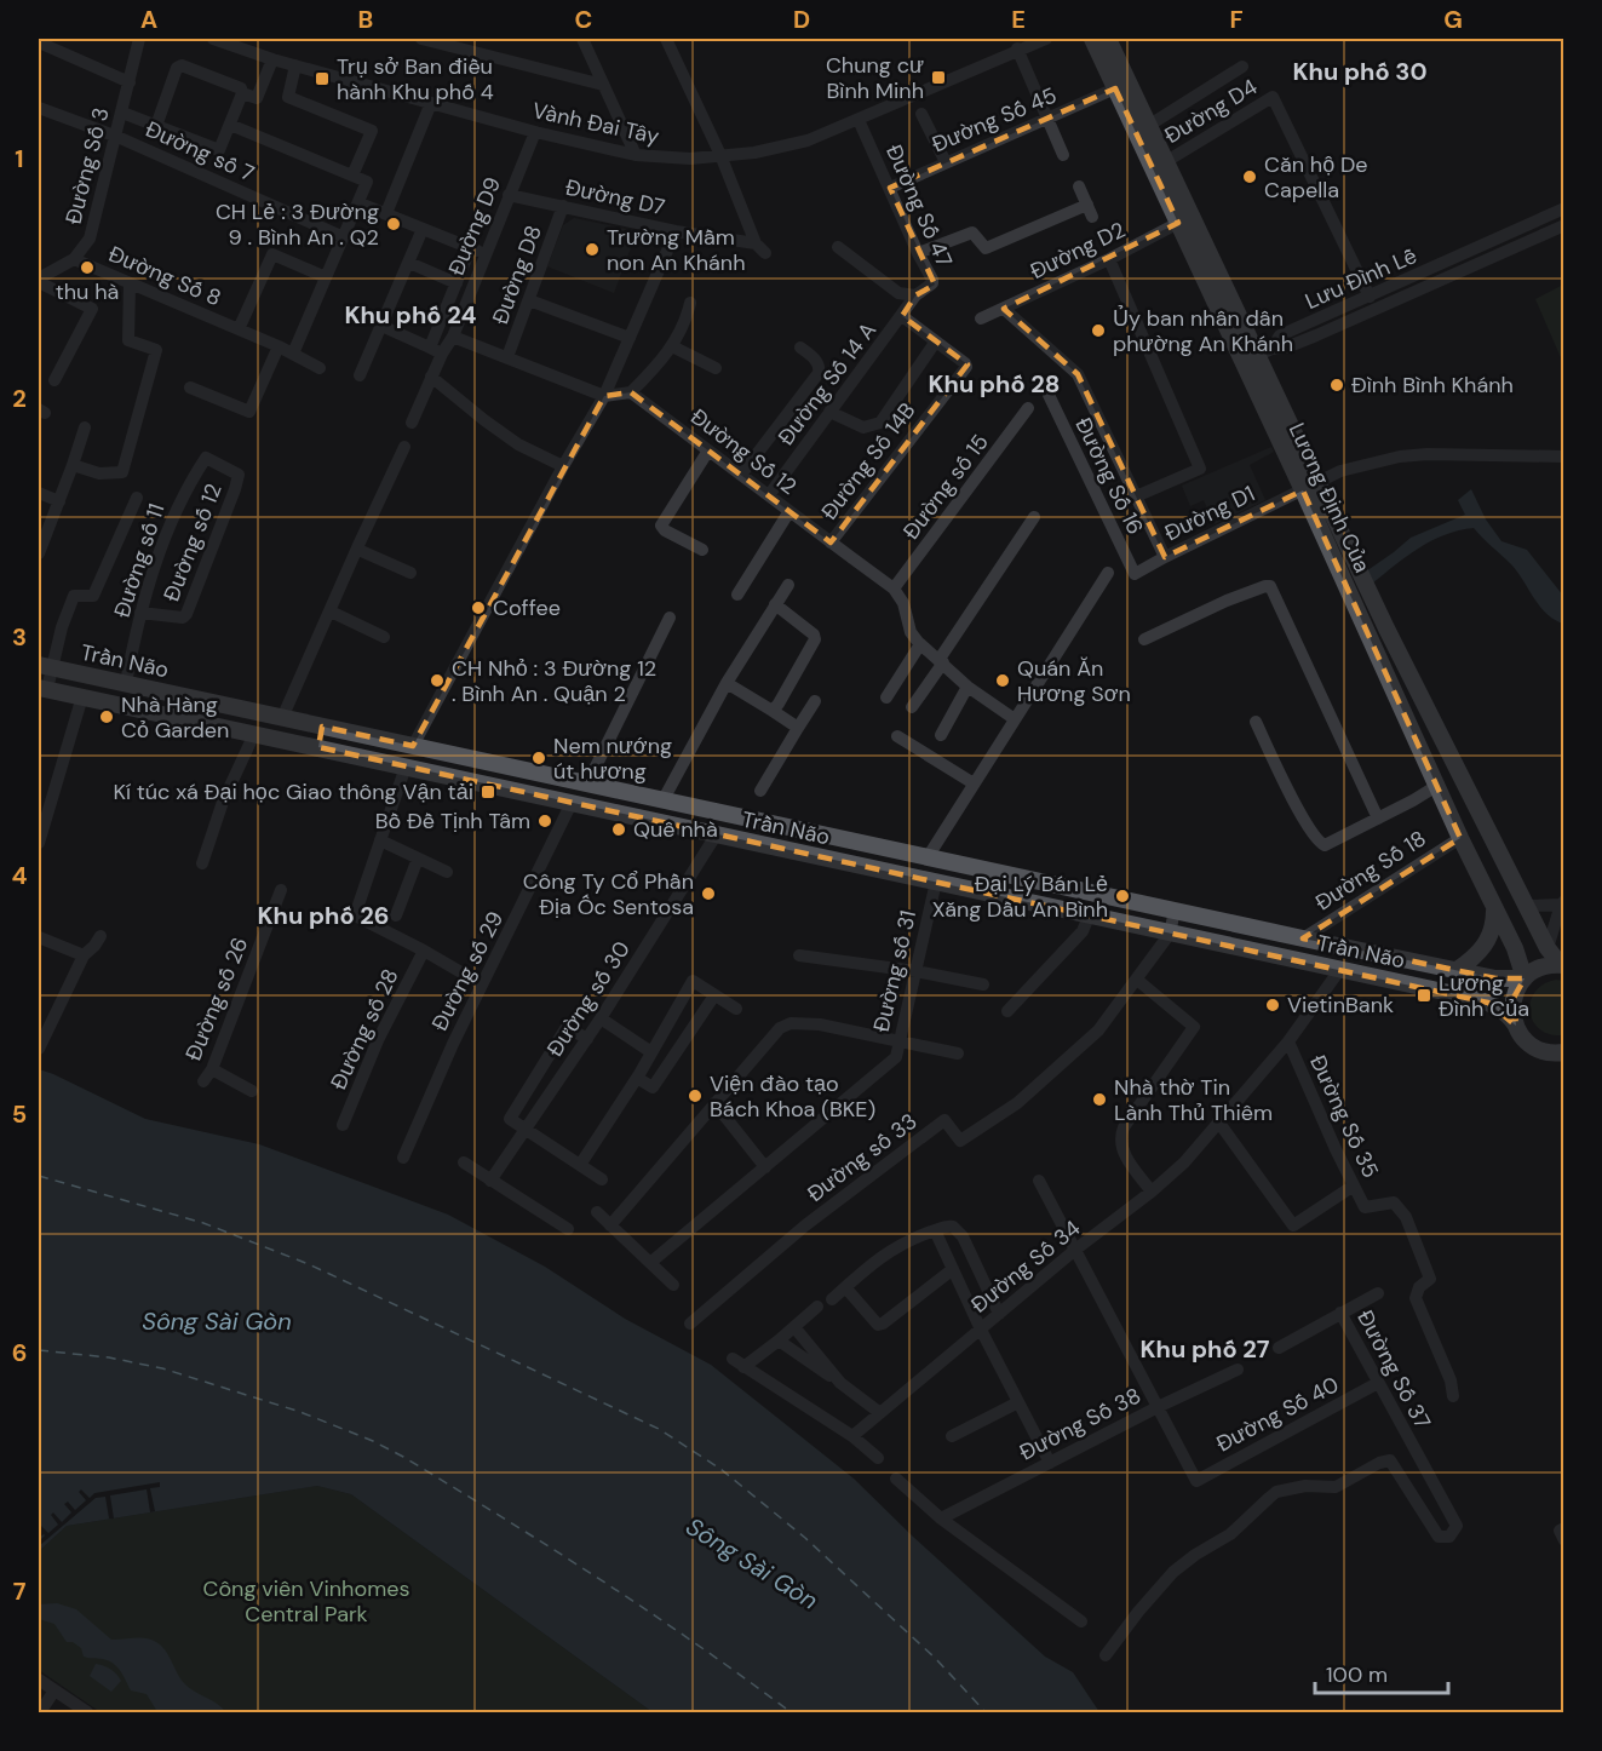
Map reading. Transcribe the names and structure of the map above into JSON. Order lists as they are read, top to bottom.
{
  "streets": {
    "main road": ["Lương Định Của", "Trần Não"],
    "street": [
      "Đường D4",
      "Đường Số 45",
      "Vành Đai Tây",
      "Đường số 7",
      "Đường Số 3",
      "Đường D7",
      "Đường Số 47",
      "Đường D9",
      "Đường D2",
      "Đường D8",
      "Đường Số 8",
      "Lưu Đình Lễ",
      "Đường Số 14 A",
      "Đường Số 12",
      "Đường Số 14B",
      "Đường Số 16",
      "Đường số 15",
      "Đường D1",
      "Đường số 12",
      "Đường số 11",
      "Đường Số 18",
      "Đường số 29",
      "Đường số 31",
      "Đường số 26",
      "Đường số 30",
      "Đường số 28",
      "Đường Số 35",
      "Đường số 33",
      "Đường Số 34",
      "Đường Số 37",
      "Đường Số 40",
      "Đường Số 38"
    ]
  },
  "crossings": [
    ["Đường D4", "Lưu Đình Lễ"],
    ["Đường D4", "Lương Định Của"],
    ["Đường Số 45", "Đường Số 47"],
    ["Đường Số 45", "Lương Định Của"],
    ["Vành Đai Tây", "Đường D7"],
    ["Vành Đai Tây", "Đường Số 47"],
    ["Vành Đai Tây", "Đường D9"],
    ["Đường số 7", "Đường Số 3"],
    ["Đường Số 3", "Đường Số 8"],
    ["Đường D7", "Đường D9"],
    ["Đường D7", "Đường D8"],
    ["Đường Số 47", "Đường Số 14 A"],
    ["Đường D2", "Lương Định Của"],
    ["Lưu Đình Lễ", "Lương Định Của"],
    ["Đường Số 14 A", "Đường Số 12"],
    ["Đường Số 14 A", "Đường Số 14B"],
    ["Đường Số 12", "Đường Số 14B"],
    ["Đường Số 12", "Đường số 15"],
    ["Đường Số 16", "Đường D1"],
    ["Lương Định Của", "Đường D1"],
    ["Lương Định Của", "Trần Não"],
    ["Lương Định Của", "Đường Số 18"],
    ["Đường số 12", "Đường số 11"],
    ["Đường số 11", "Trần Não"],
    ["Trần Não", "Đường Số 18"],
    ["Trần Não", "Đường số 29"],
    ["Trần Não", "Đường số 31"],
    ["Trần Não", "Đường số 30"],
    ["Trần Não", "Đường số 33"],
    ["Trần Não", "Đường Số 34"],
    ["Đường Số 35", "Đường Số 34"],
    ["Đường Số 37", "Đường Số 40"],
    ["Đường Số 40", "Đường Số 38"]
  ],
  "districts": [
    "Khu phố 30",
    "Khu phố 24",
    "Khu phố 28",
    "Khu phố 26",
    "Khu phố 27"
  ],
  "water": ["Sông Sài Gòn"],
  "parks": ["Công viên Vinhomes Central Park"],
  "places": {
    "transit": [
      "Chung cư Bình Minh",
      "Trụ sở Ban điều hành Khu phố 4",
      "Kí túc xá Đại học Giao thông Vận tải",
      "Lương Đình Của"
    ],
    "other": [
      "Căn hộ De Capella",
      "CH Lẻ : 3 Đường 9 . Bình An . Q2",
      "Trường Mầm non An Khánh",
      "thu hà",
      "Ủy ban nhân dân phường An Khánh",
      "Đình Bình Khánh",
      "Coffee",
      "CH Nhỏ : 3 Đường 12 . Bình An . Quận 2",
      "Quán Ăn Hương Sơn",
      "Nhà Hàng Cỏ Garden",
      "Nem nướng út hương",
      "Bồ Đề Tịnh Tâm",
      "Quê nhà",
      "Công Ty Cổ Phần Địa Ốc Sentosa",
      "Đại Lý Bán Lẻ Xăng Dầu An Bình",
      "VietinBank",
      "Viện đào tạo Bách Khoa (BKE)",
      "Nhà thờ Tin Lành Thủ Thiêm"
    ]
  },
  "scale_bar": "100 m",
  "grid": {
    "columns": [
      "A",
      "B",
      "C",
      "D",
      "E",
      "F",
      "G"
    ],
    "rows": [
      "1",
      "2",
      "3",
      "4",
      "5",
      "6",
      "7"
    ]
  }
}
